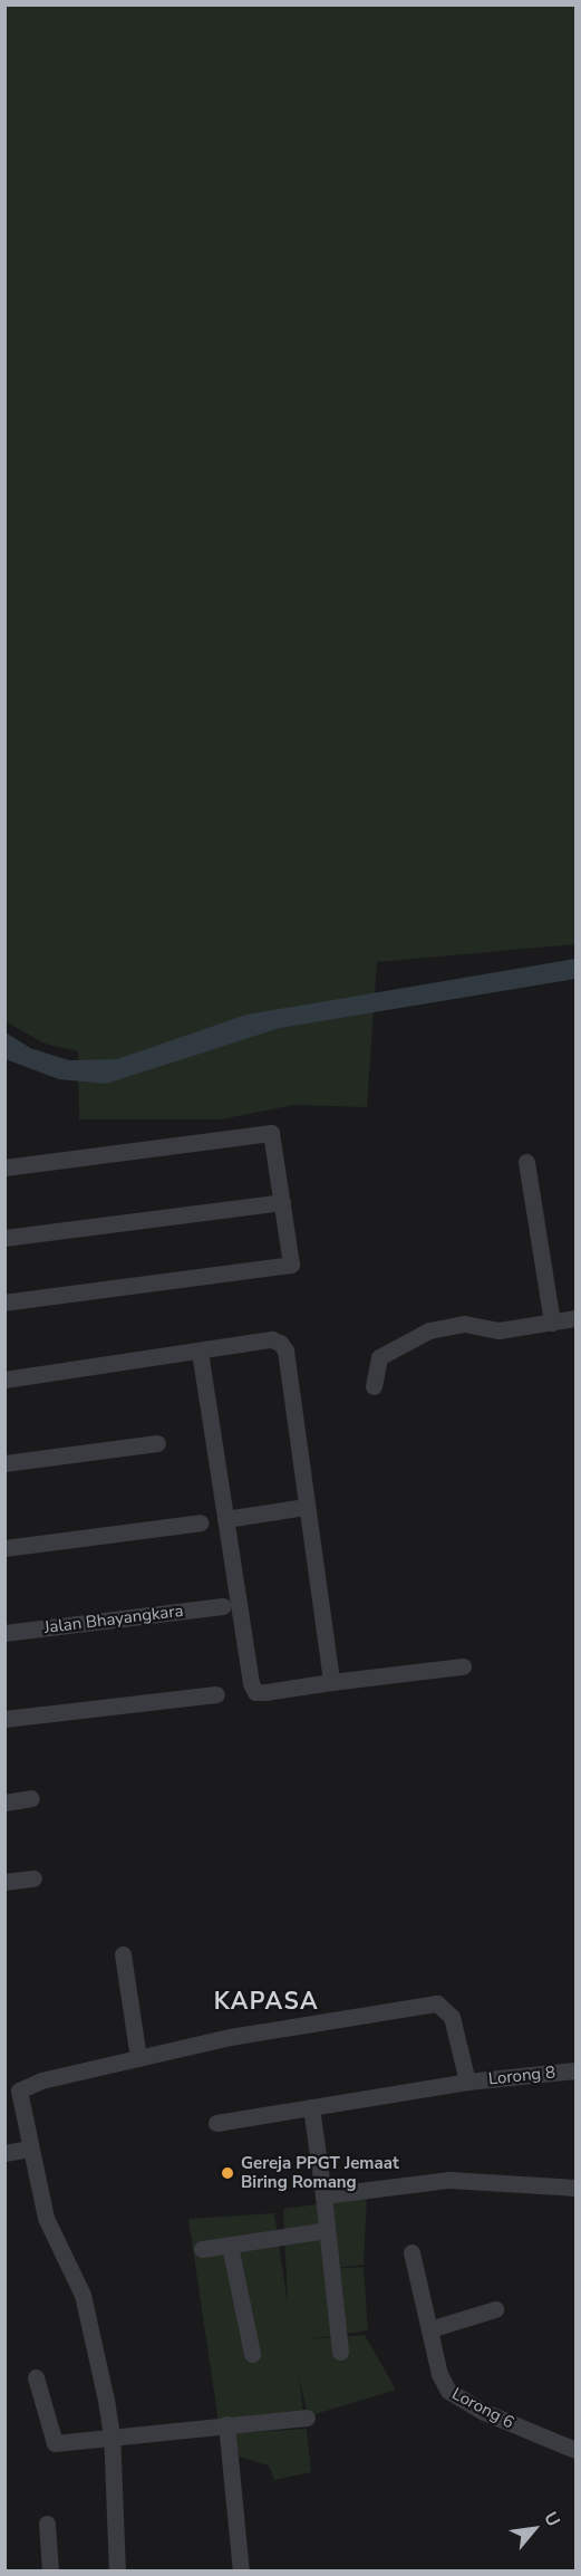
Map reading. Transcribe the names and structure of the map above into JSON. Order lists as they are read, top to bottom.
{
  "streets": {
    "street": ["Jalan Bhayangkara", "Lorong 8", "Lorong 6"]
  },
  "districts": ["KAPASA"],
  "places": ["Gereja PPGT Jemaat Biring Romang"],
  "north": "top right"
}
